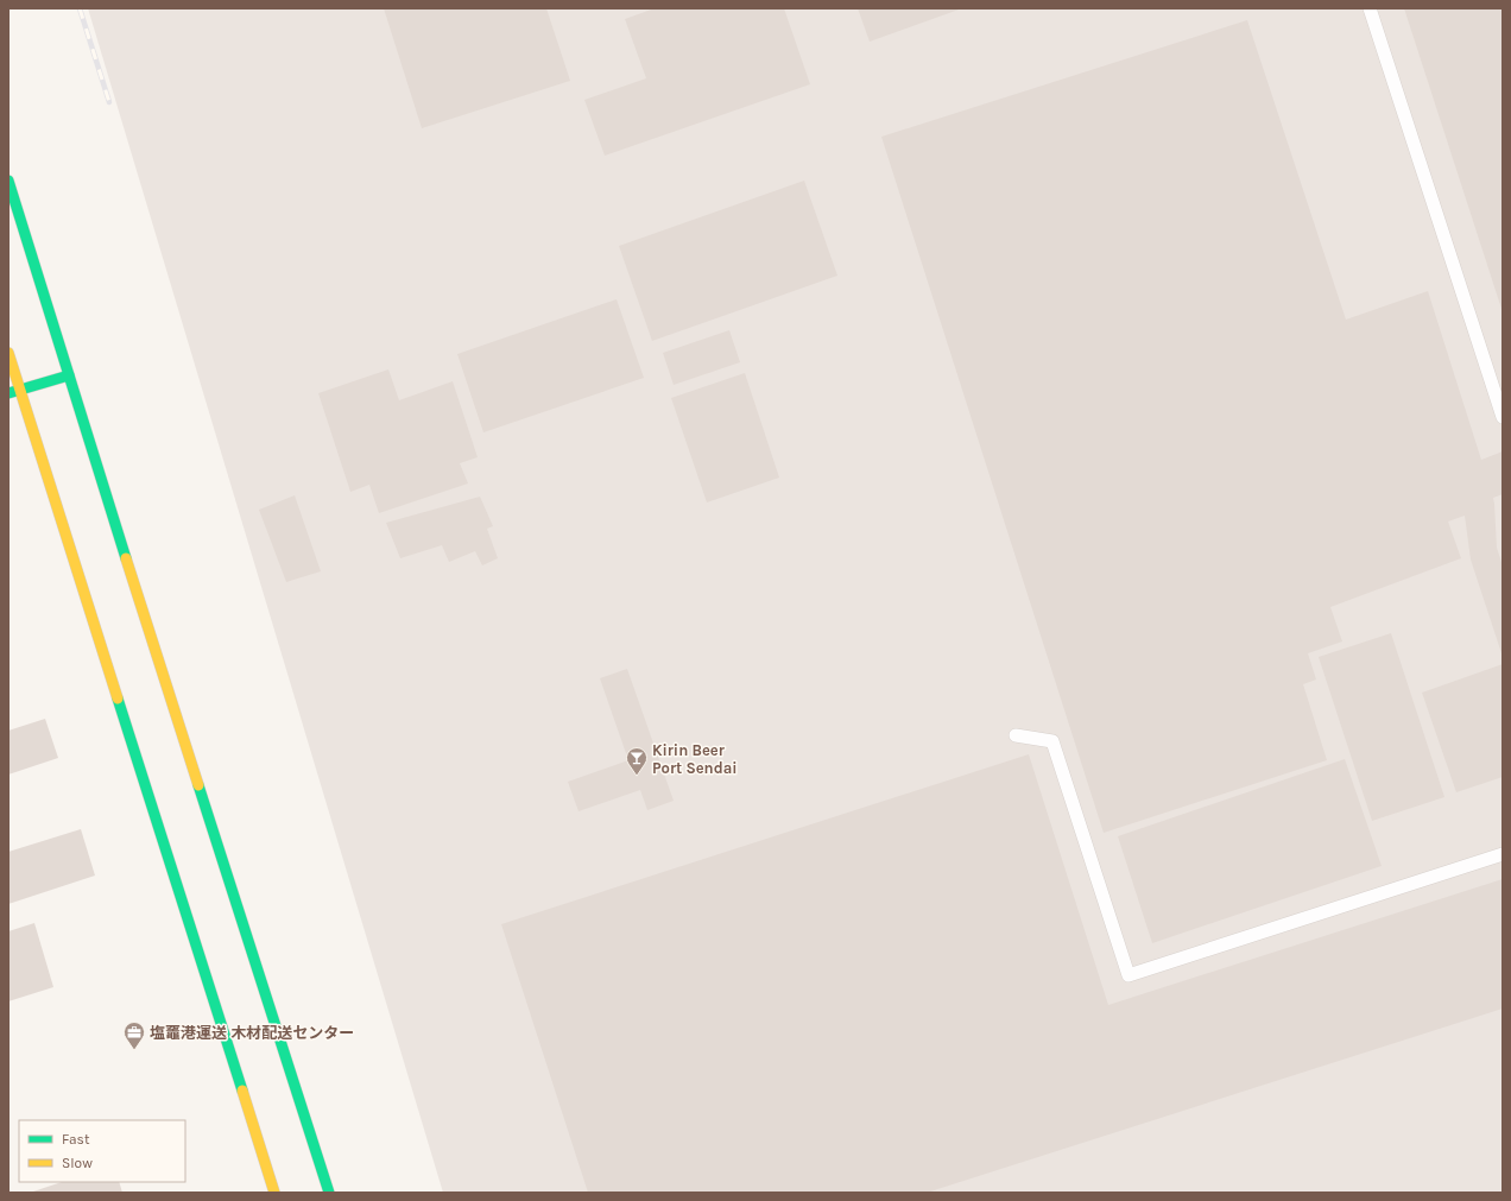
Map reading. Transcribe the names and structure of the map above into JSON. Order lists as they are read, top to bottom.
{
  "places": {
    "bar": ["Kirin Beer Port Sendai"],
    "office": ["塩竈港運送 木材配送センター"]
  },
  "legend": ["Fast", "Slow"]
}
